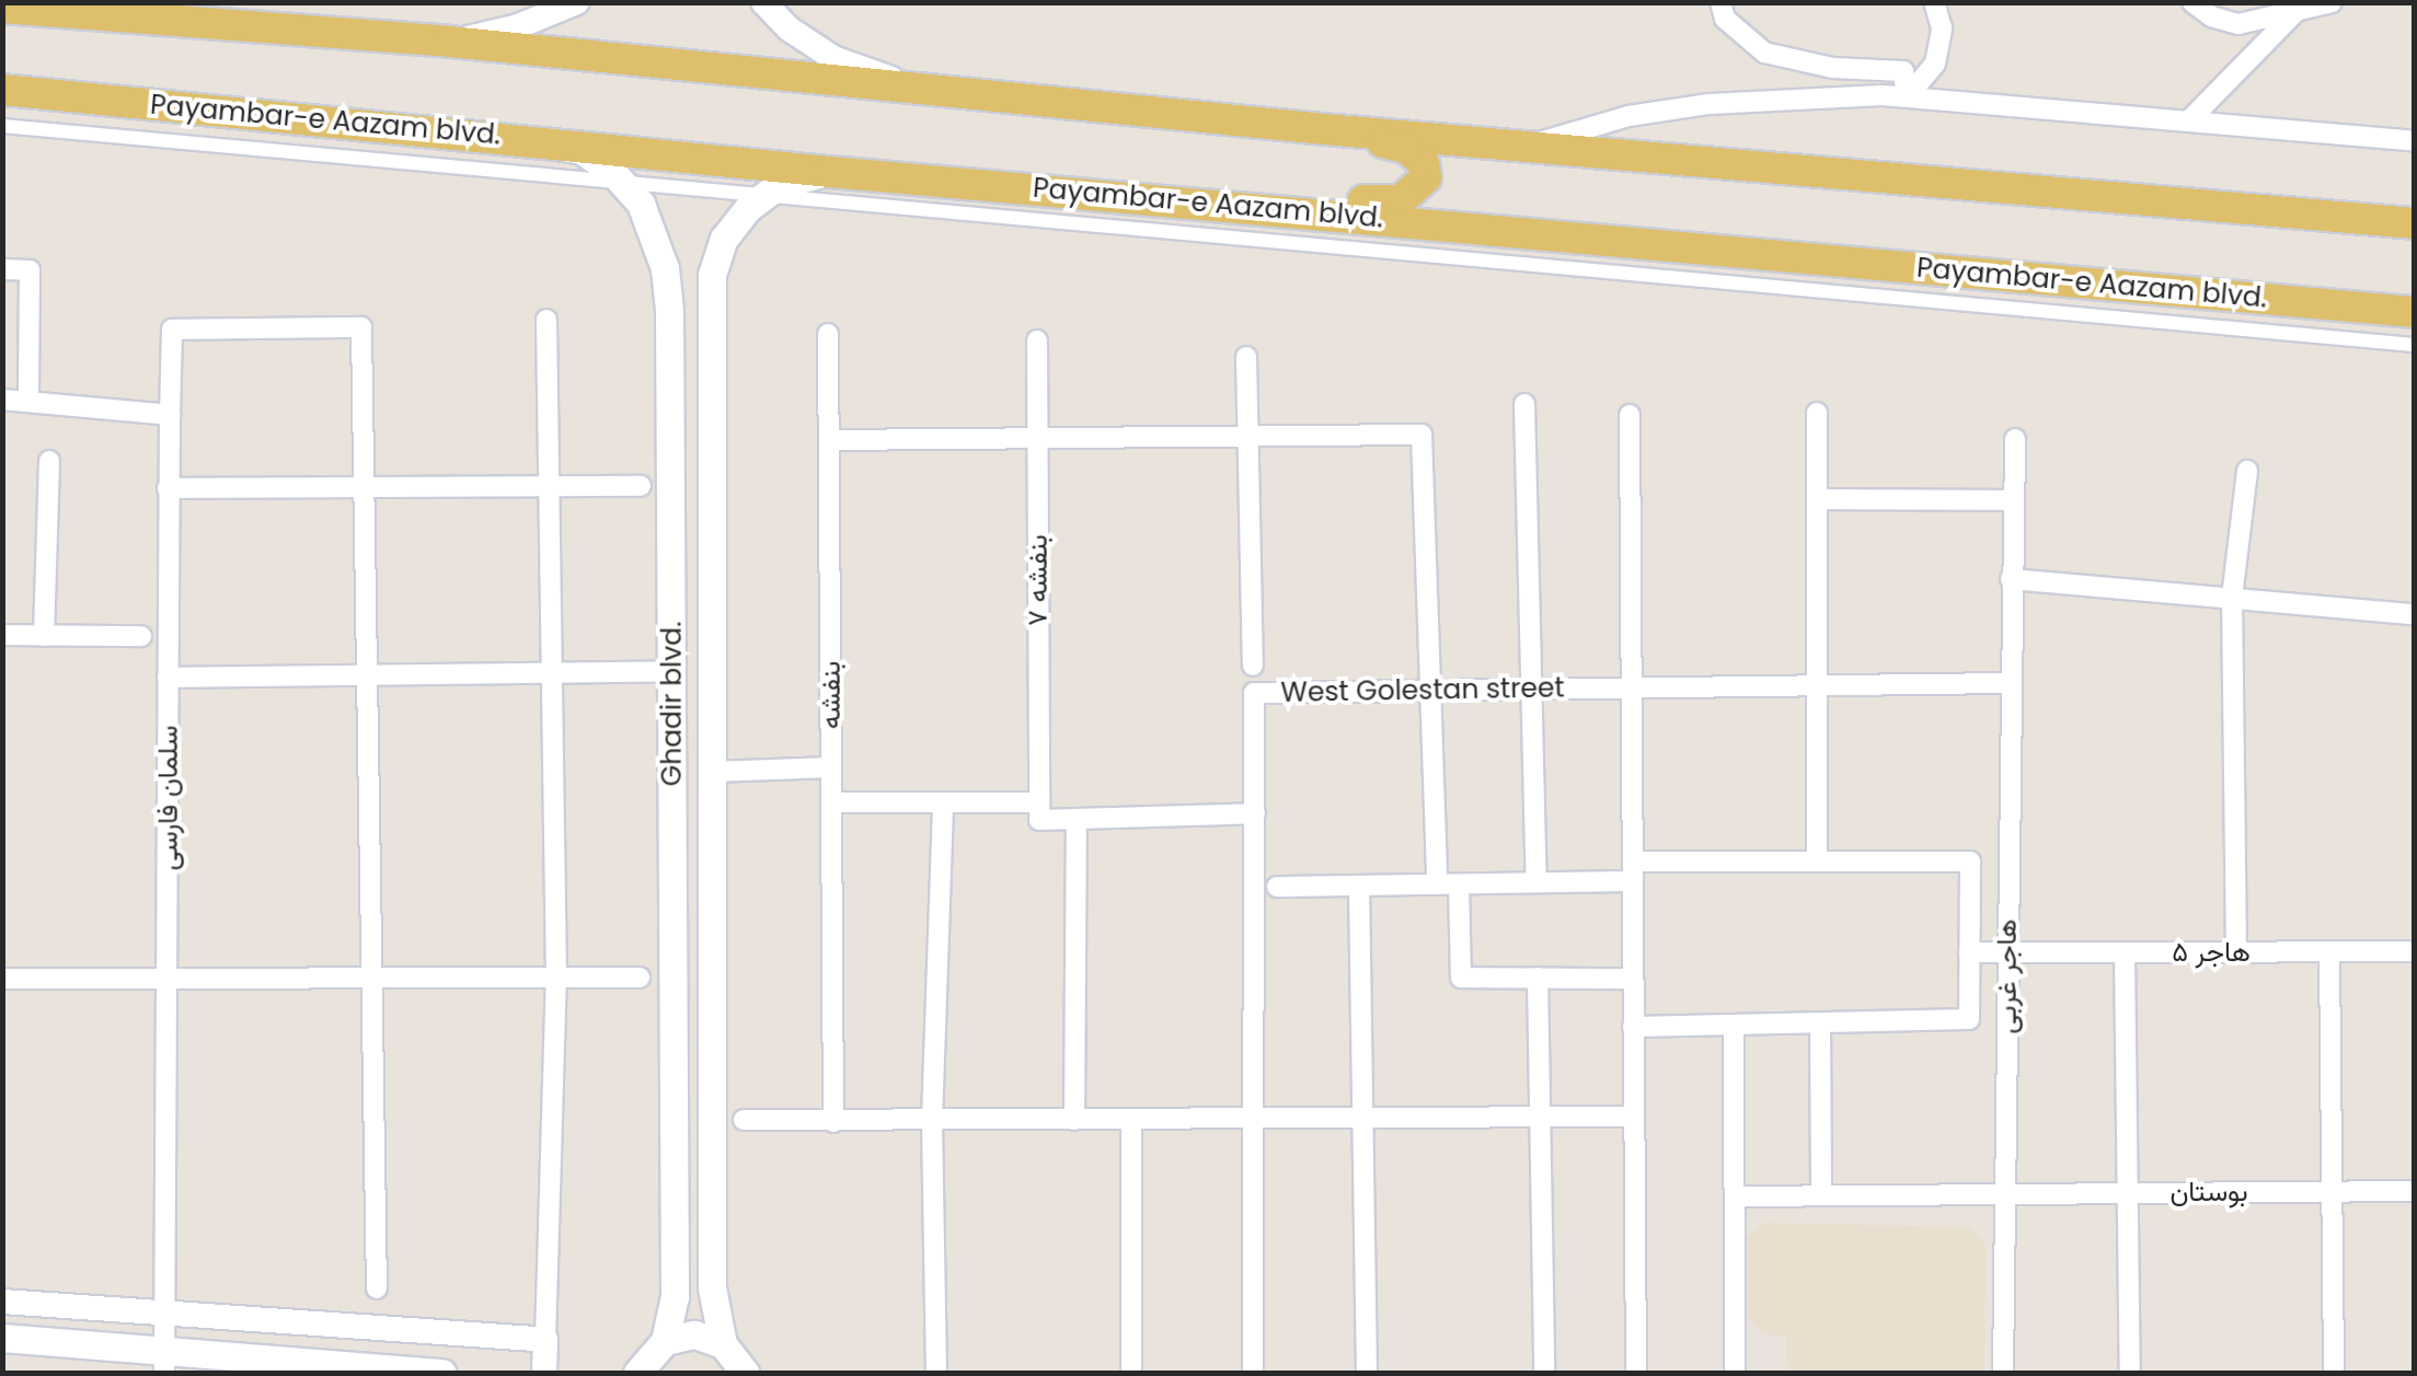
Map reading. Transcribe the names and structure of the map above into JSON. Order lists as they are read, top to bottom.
{
  "streets": {
    "main road": ["Payambar-e Aazam blvd.", "Ghadir blvd."],
    "street": [
      "بنفشه ۷",
      "West Golestan street",
      "بنفشه",
      "سلمان فارسی",
      "هاجر ۵",
      "هاجر غربی",
      "بوستان"
    ]
  },
  "crossings": [
    ["Payambar-e Aazam blvd.", "Ghadir blvd."],
    ["West Golestan street", "هاجر غربی"],
    ["هاجر ۵", "هاجر غربی"],
    ["هاجر غربی", "بوستان"]
  ]
}
